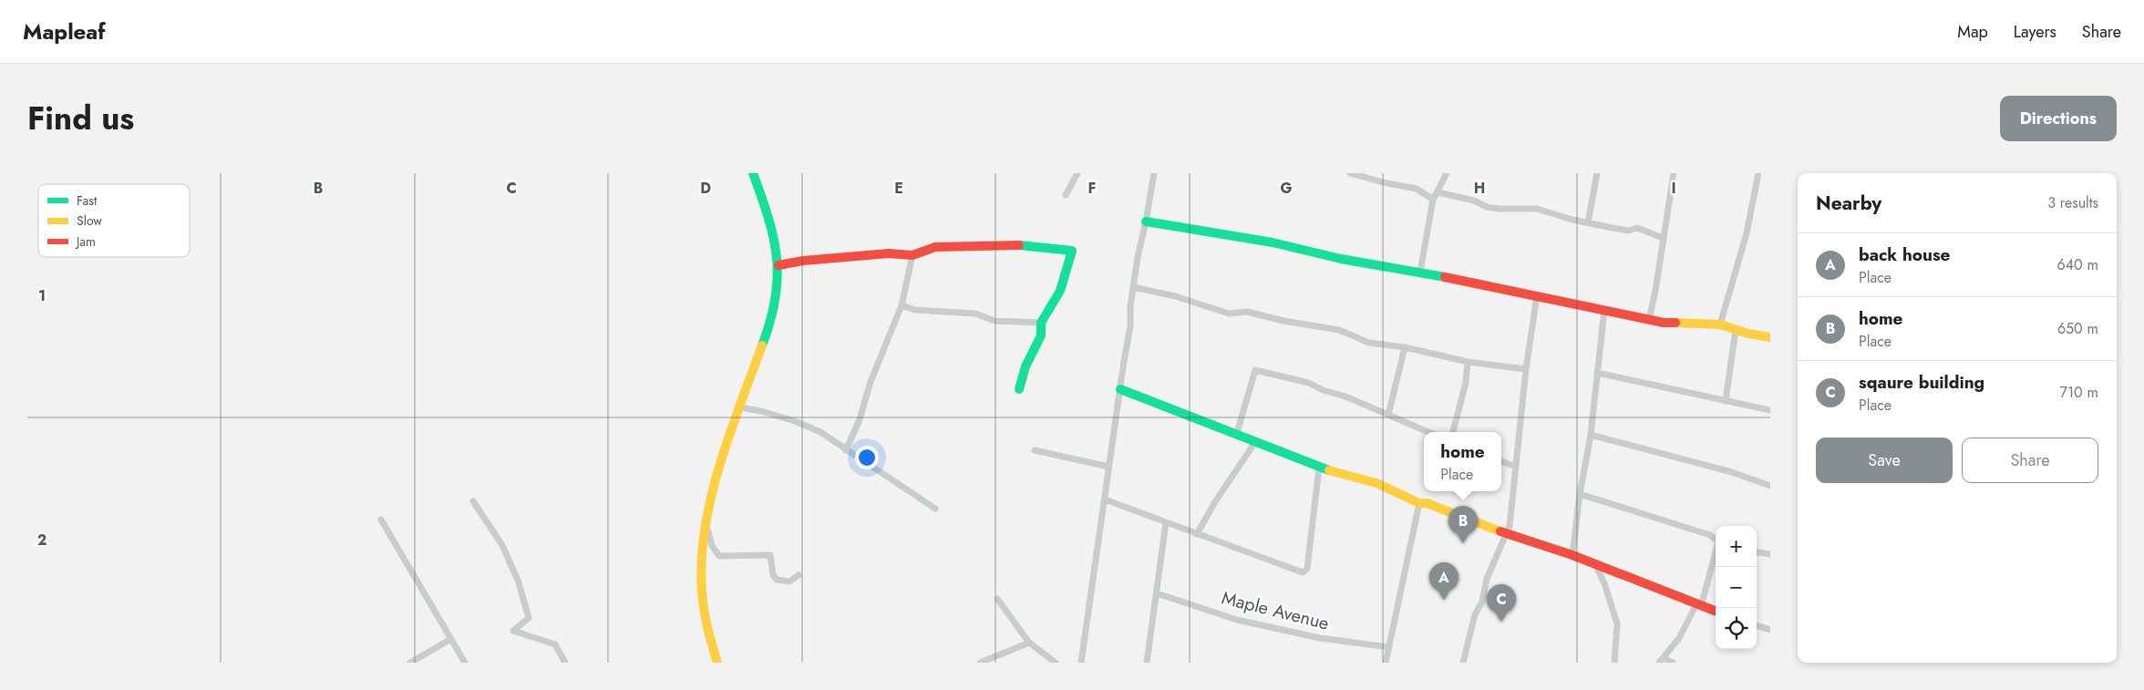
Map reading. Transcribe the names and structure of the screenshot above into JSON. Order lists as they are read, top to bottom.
{
  "streets": {
    "street": ["Maple Avenue"]
  },
  "legend": ["Fast", "Slow", "Jam"],
  "page": {
    "header": "Mapleaf",
    "nav": ["Map", "Layers", "Share"],
    "title": "Find us",
    "buttons": [
      "Directions",
      ["Save", "Share"]
    ],
    "heading": ["Nearby", "3 results"],
    "list": [
      {
        "mark": "A",
        "name": "back house",
        "note": "Place",
        "value": "640 m"
      },
      {
        "mark": "B",
        "name": "home",
        "note": "Place",
        "value": "650 m"
      },
      {
        "mark": "C",
        "name": "sqaure building",
        "note": "Place",
        "value": "710 m"
      }
    ],
    "popup": ["home", "Place"],
    "pins": ["B", "A", "C"],
    "map_buttons": ["+", "−"]
  },
  "grid": {
    "columns": [
      "B",
      "C",
      "D",
      "E",
      "F",
      "G",
      "H",
      "I"
    ],
    "rows": ["1", "2"]
  }
}
